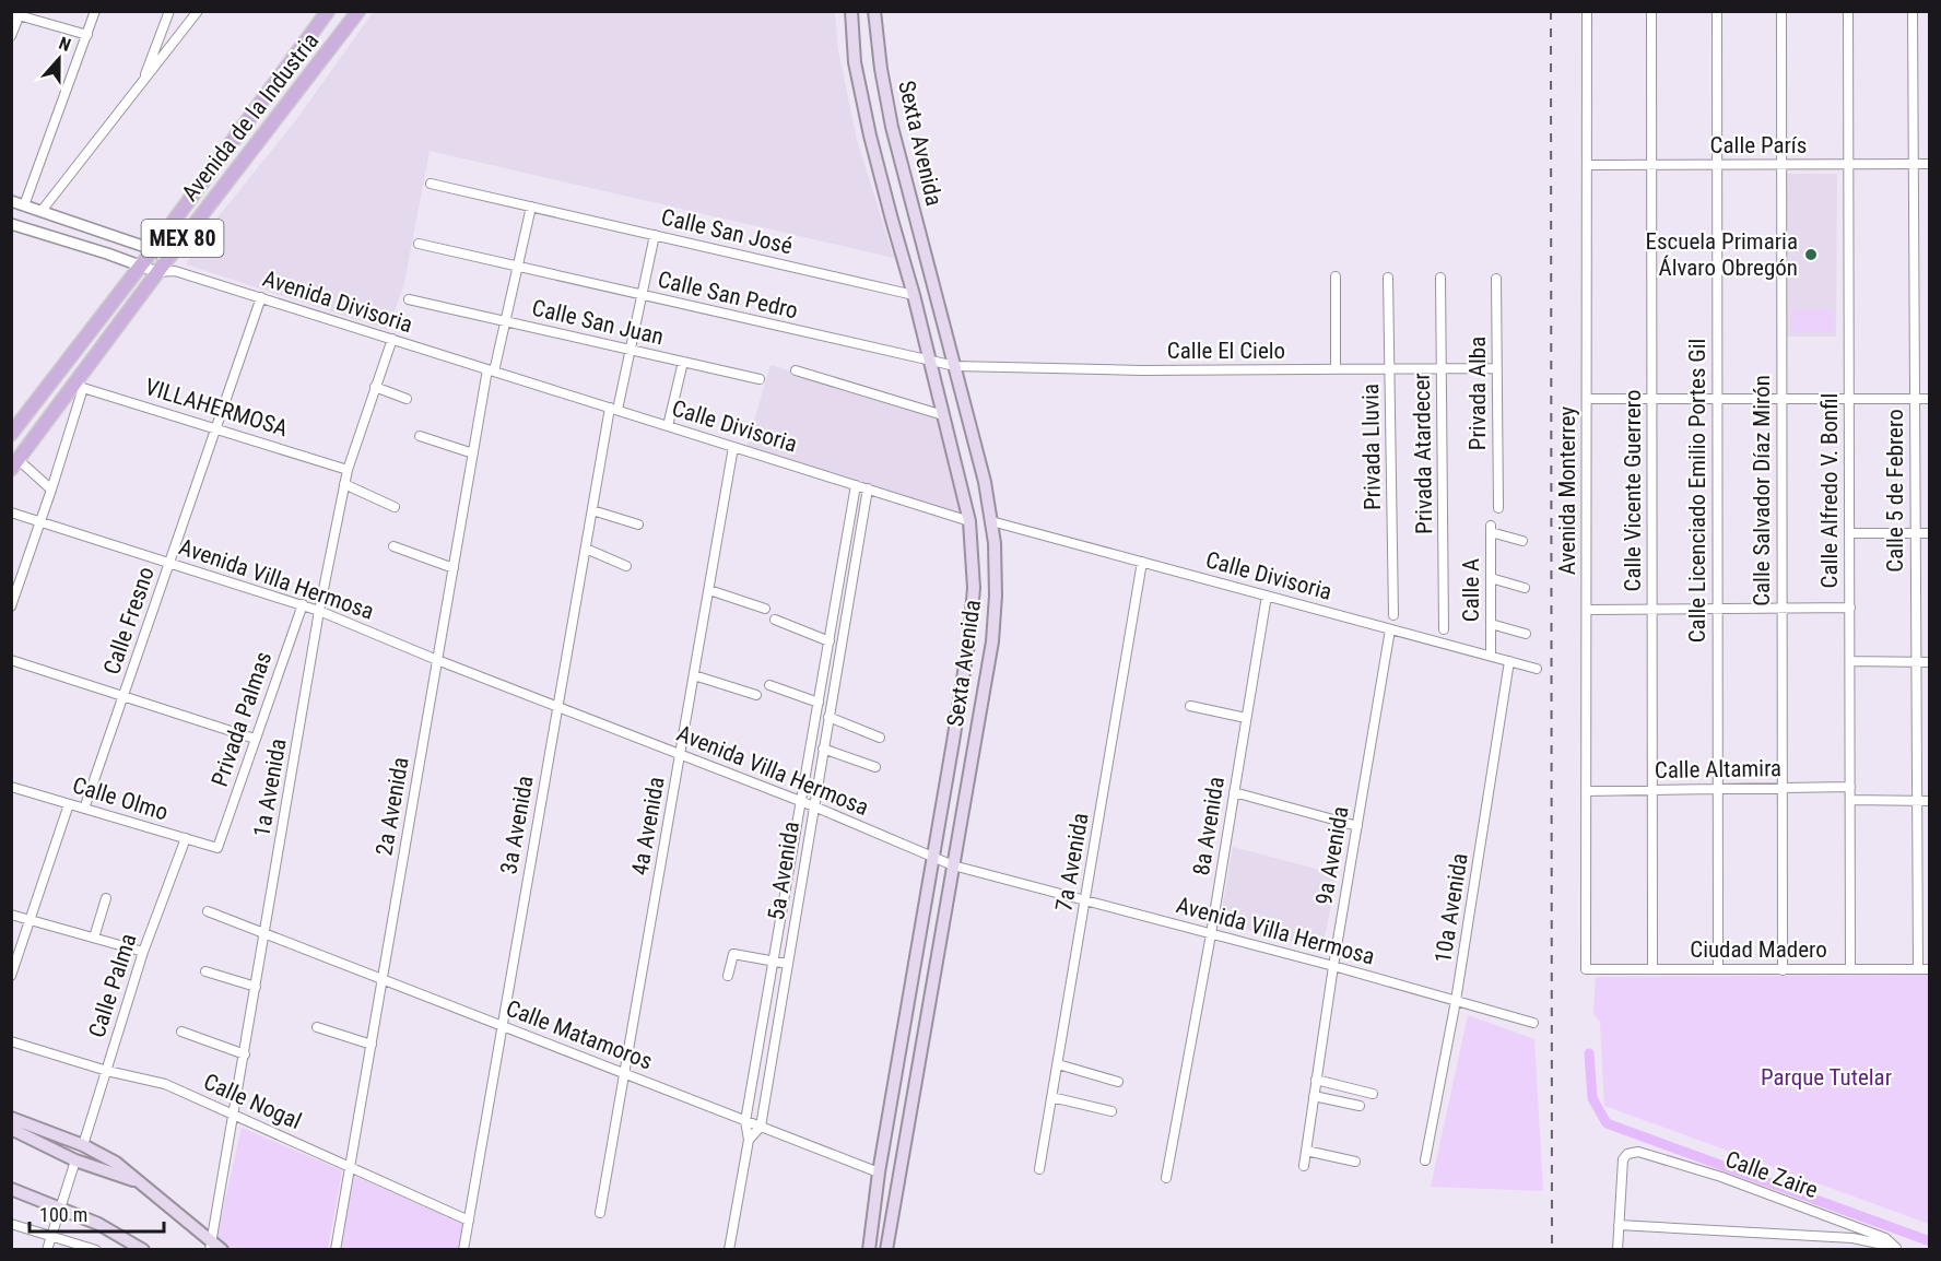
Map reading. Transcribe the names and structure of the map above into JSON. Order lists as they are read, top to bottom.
{
  "streets": {
    "main road": ["Avenida de la Industria", "Sexta Avenida", "MEX 80"],
    "street": [
      "Calle París",
      "Calle San José",
      "Calle San Pedro",
      "Avenida Divisoria",
      "Calle San Juan",
      "Calle El Cielo",
      "Privada Alba",
      "VILLAHERMOSA",
      "Calle Divisoria",
      "Privada Lluvia",
      "Privada Atardecer",
      "Avenida Monterrey",
      "Calle Vicente Guerrero",
      "Calle Licenciado Emilio Portes Gil",
      "Calle Salvador Díaz Mirón",
      "Calle Alfredo V. Bonfil",
      "Calle 5 de Febrero",
      "Avenida Villa Hermosa",
      "Calle A",
      "Calle Fresno",
      "Privada Palmas",
      "Calle Altamira",
      "1a Avenida",
      "Calle Olmo",
      "2a Avenida",
      "3a Avenida",
      "4a Avenida",
      "8a Avenida",
      "9a Avenida",
      "7a Avenida",
      "5a Avenida",
      "10a Avenida",
      "Ciudad Madero",
      "Calle Palma",
      "Calle Matamoros",
      "Calle Nogal",
      "Calle Zaire"
    ]
  },
  "crossings": [
    ["Avenida de la Industria", "Avenida Divisoria"],
    ["Avenida de la Industria", "VILLAHERMOSA"],
    ["Sexta Avenida", "Calle San José"],
    ["Sexta Avenida", "Calle San Pedro"],
    ["Sexta Avenida", "Calle El Cielo"],
    ["Sexta Avenida", "Calle Divisoria"],
    ["Sexta Avenida", "Avenida Villa Hermosa"],
    ["Sexta Avenida", "Calle Matamoros"],
    ["Calle París", "Avenida Monterrey"],
    ["Calle París", "Calle Vicente Guerrero"],
    ["Calle París", "Calle Licenciado Emilio Portes Gil"],
    ["Calle París", "Calle Salvador Díaz Mirón"],
    ["Calle París", "Calle Alfredo V. Bonfil"],
    ["Calle París", "Calle 5 de Febrero"],
    ["Calle San José", "2a Avenida"],
    ["Calle San José", "3a Avenida"],
    ["Calle San Pedro", "Calle El Cielo"],
    ["Calle San Pedro", "2a Avenida"],
    ["Calle San Pedro", "3a Avenida"],
    ["Avenida Divisoria", "Calle Divisoria"],
    ["Avenida Divisoria", "Calle Fresno"],
    ["Avenida Divisoria", "1a Avenida"],
    ["Avenida Divisoria", "2a Avenida"],
    ["Calle San Juan", "2a Avenida"],
    ["Calle San Juan", "3a Avenida"],
    ["Calle El Cielo", "Privada Alba"],
    ["Calle El Cielo", "Privada Lluvia"],
    ["Calle El Cielo", "Privada Atardecer"],
    ["VILLAHERMOSA", "Calle Fresno"],
    ["VILLAHERMOSA", "1a Avenida"],
    ["Calle Divisoria", "Calle A"],
    ["Calle Divisoria", "2a Avenida"],
    ["Calle Divisoria", "3a Avenida"],
    ["Calle Divisoria", "4a Avenida"],
    ["Calle Divisoria", "8a Avenida"],
    ["Calle Divisoria", "9a Avenida"],
    ["Calle Divisoria", "7a Avenida"],
    ["Calle Divisoria", "5a Avenida"],
    ["Calle Divisoria", "10a Avenida"],
    ["Avenida Monterrey", "Calle Altamira"],
    ["Avenida Monterrey", "Ciudad Madero"],
    ["Calle Vicente Guerrero", "Calle Altamira"],
    ["Calle Vicente Guerrero", "Ciudad Madero"],
    ["Calle Licenciado Emilio Portes Gil", "Calle Altamira"],
    ["Calle Licenciado Emilio Portes Gil", "Ciudad Madero"],
    ["Calle Salvador Díaz Mirón", "Calle Altamira"],
    ["Calle Salvador Díaz Mirón", "Ciudad Madero"],
    ["Calle Alfredo V. Bonfil", "Calle Altamira"],
    ["Calle Alfredo V. Bonfil", "Ciudad Madero"],
    ["Calle 5 de Febrero", "Ciudad Madero"],
    ["Avenida Villa Hermosa", "Calle Fresno"],
    ["Avenida Villa Hermosa", "Privada Palmas"],
    ["Avenida Villa Hermosa", "1a Avenida"],
    ["Avenida Villa Hermosa", "2a Avenida"],
    ["Avenida Villa Hermosa", "3a Avenida"],
    ["Avenida Villa Hermosa", "4a Avenida"],
    ["Avenida Villa Hermosa", "8a Avenida"],
    ["Avenida Villa Hermosa", "9a Avenida"],
    ["Avenida Villa Hermosa", "7a Avenida"],
    ["Avenida Villa Hermosa", "5a Avenida"],
    ["Avenida Villa Hermosa", "10a Avenida"],
    ["Calle Fresno", "Calle Olmo"],
    ["Privada Palmas", "Calle Olmo"],
    ["1a Avenida", "Calle Matamoros"],
    ["1a Avenida", "Calle Nogal"],
    ["Calle Olmo", "Calle Palma"],
    ["2a Avenida", "Calle Matamoros"],
    ["2a Avenida", "Calle Nogal"],
    ["3a Avenida", "Calle Matamoros"],
    ["3a Avenida", "Calle Nogal"],
    ["4a Avenida", "Calle Matamoros"],
    ["5a Avenida", "Calle Matamoros"],
    ["Calle Palma", "Calle Nogal"]
  ],
  "parks": ["Parque Tutelar"],
  "places": ["Escuela Primaria Álvaro Obregón"],
  "scale_bar": "100 m",
  "north": "top"
}
